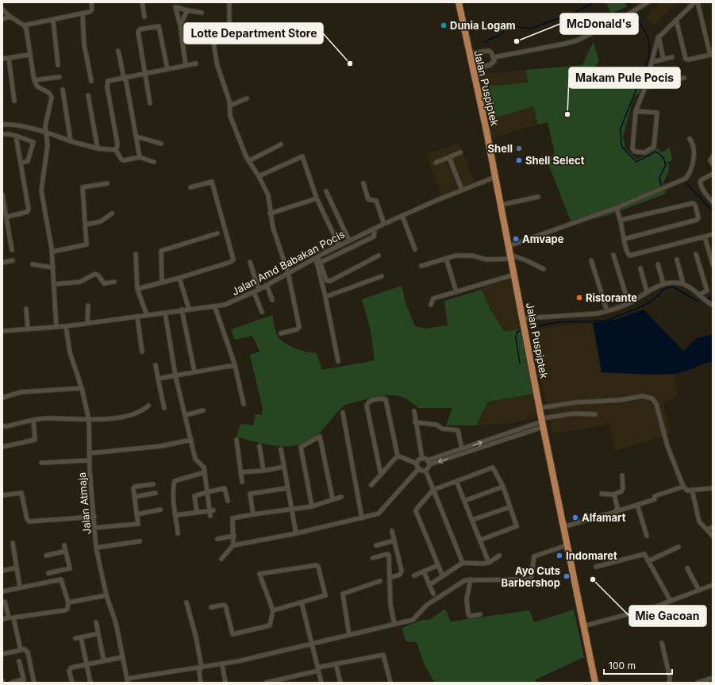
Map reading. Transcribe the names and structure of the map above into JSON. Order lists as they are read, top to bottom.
{
  "streets": {
    "main road": ["Jalan Puspiptek"],
    "street": ["Jalan Amd Babakan Pocis", "Jalan Atmaja"]
  },
  "crossings": [
    ["Jalan Puspiptek", "Jalan Amd Babakan Pocis"],
    ["Jalan Amd Babakan Pocis", "Jalan Atmaja"]
  ],
  "places": [
    "Dunia Logam",
    "McDonald's",
    "Lotte Department Store",
    "Makam Pule Pocis",
    "Shell",
    "Shell Select",
    "Amvape",
    "Ristorante",
    "Alfamart",
    "Indomaret",
    "Ayo Cuts Barbershop",
    "Mie Gacoan"
  ],
  "scale_bar": "100 m"
}
